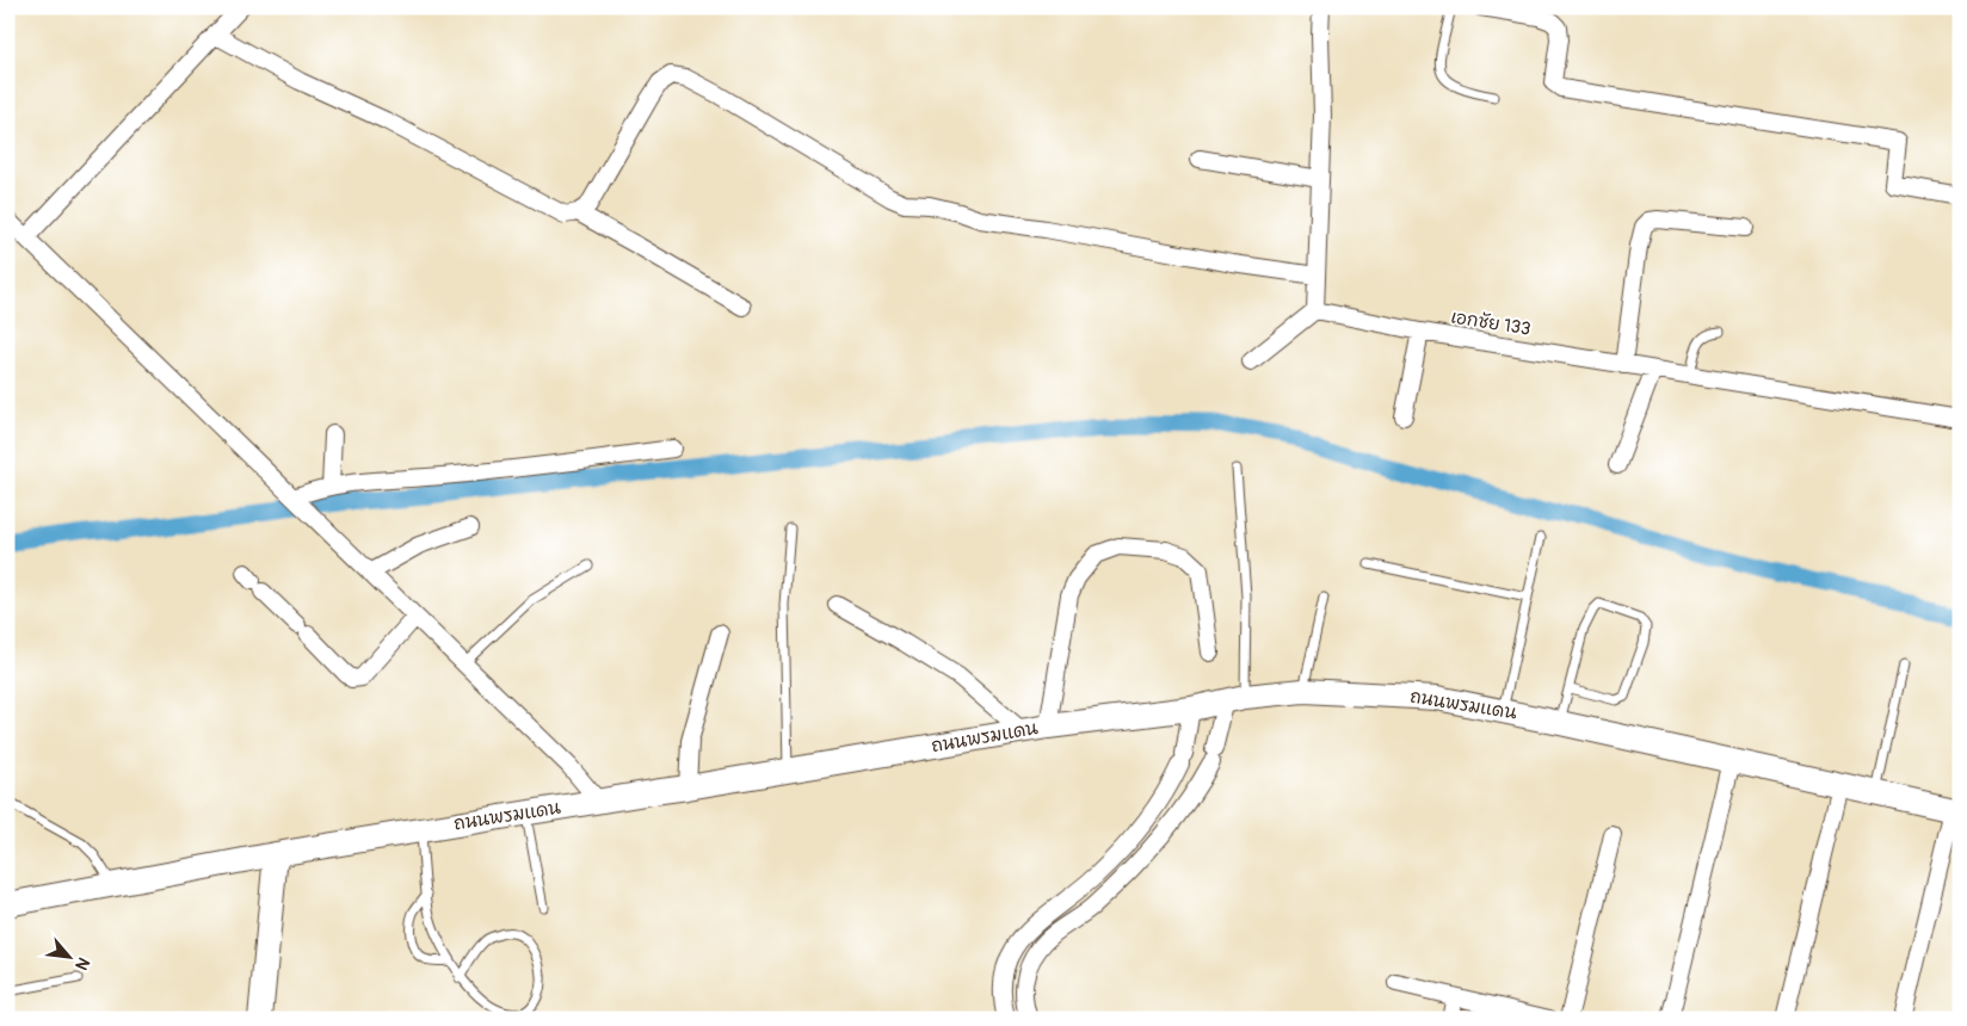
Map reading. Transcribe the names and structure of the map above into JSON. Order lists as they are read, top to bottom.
{
  "streets": {
    "main road": ["ถนนพรมแดน"],
    "street": ["เอกชัย 133"]
  },
  "north": "bottom right"
}
